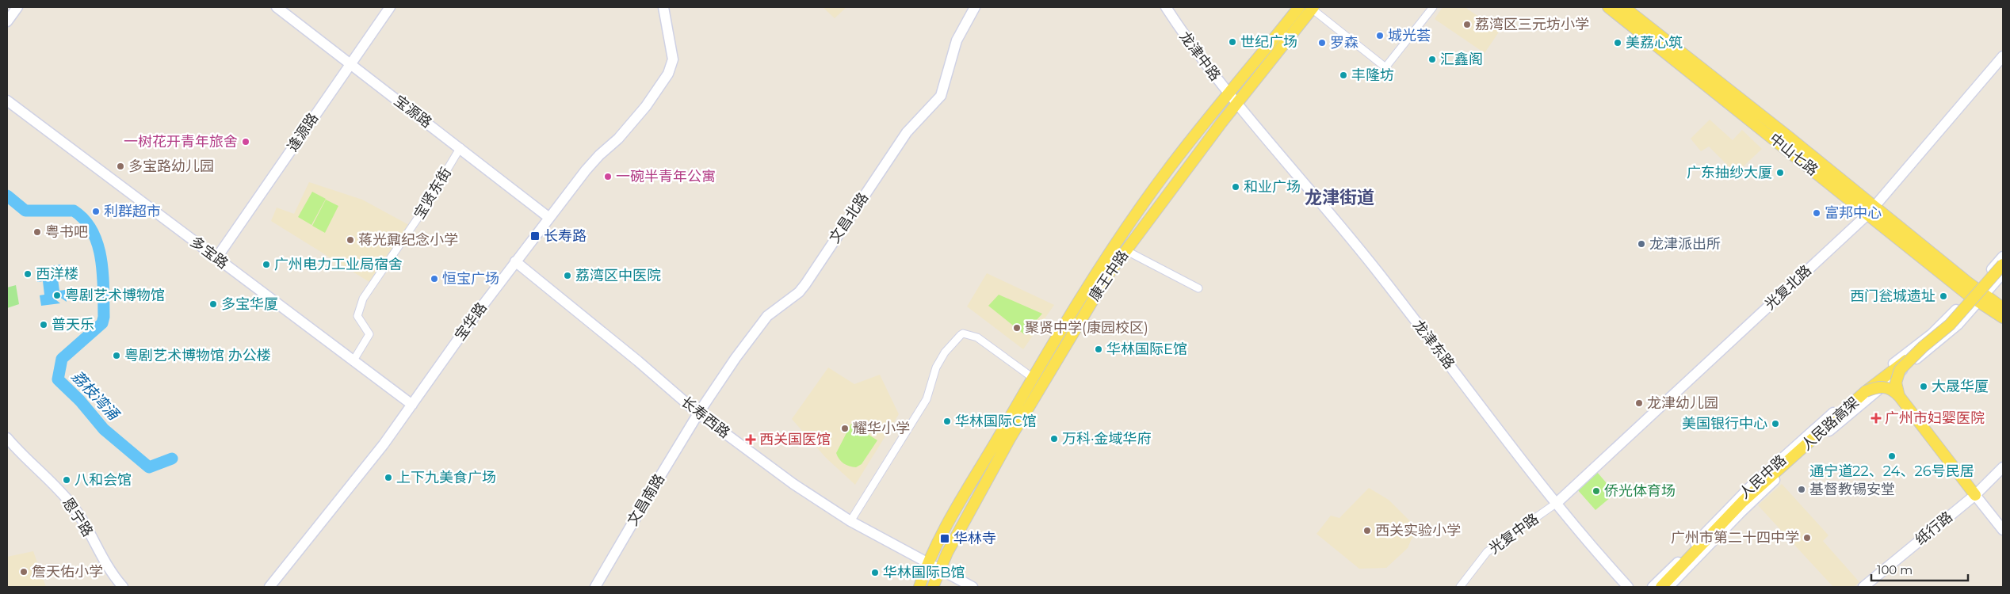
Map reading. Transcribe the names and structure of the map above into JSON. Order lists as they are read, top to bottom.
{
  "streets": {
    "main road": ["中山七路", "康王中路", "人民路高架"],
    "street": [
      "龙津中路",
      "宝源路",
      "逢源路",
      "宝贤东街",
      "文昌北路",
      "多宝路",
      "光复北路",
      "宝华路",
      "龙津东路",
      "长寿西路",
      "人民中路",
      "文昌南路",
      "恩宁路",
      "纸行路",
      "光复中路"
    ]
  },
  "crossings": [
    ["龙津中路", "康王中路"],
    ["龙津中路", "龙津东路"],
    ["宝源路", "逢源路"],
    ["宝源路", "宝贤东街"],
    ["宝源路", "宝华路"],
    ["逢源路", "多宝路"],
    ["中山七路", "光复北路"],
    ["中山七路", "人民中路"],
    ["宝贤东街", "多宝路"],
    ["文昌北路", "长寿西路"],
    ["文昌北路", "文昌南路"],
    ["多宝路", "宝华路"],
    ["康王中路", "龙津东路"],
    ["康王中路", "长寿西路"],
    ["光复北路", "龙津东路"],
    ["光复北路", "光复中路"],
    ["宝华路", "长寿西路"],
    ["龙津东路", "光复中路"],
    ["长寿西路", "文昌南路"]
  ],
  "districts": ["龙津街道"],
  "water": ["荔枝湾涌"],
  "places": {
    "other": [
      "荔湾区三元坊小学",
      "城光荟",
      "世纪广场",
      "罗森",
      "美荔心筑",
      "汇鑫阁",
      "丰隆坊",
      "一树花开青年旅舍",
      "多宝路幼儿园",
      "广东抽纱大厦",
      "一碗半青年公寓",
      "和业广场",
      "利群超市",
      "富邦中心",
      "粤书吧",
      "蒋光鼐纪念小学",
      "龙津派出所",
      "广州电力工业局宿舍",
      "西洋楼",
      "荔湾区中医院",
      "恒宝广场",
      "粤剧艺术博物馆",
      "西门瓮城遗址",
      "多宝华厦",
      "普天乐",
      "聚贤中学(康园校区)",
      "华林国际E馆",
      "粤剧艺术博物馆 办公楼",
      "大晟华厦",
      "龙津幼儿园",
      "华林国际C馆",
      "美国银行中心",
      "耀华小学",
      "万科·金域华府",
      "通宁道22、24、26号民居",
      "上下九美食广场",
      "八和会馆",
      "基督教锡安堂",
      "侨光体育场",
      "西关实验小学",
      "广州市第二十四中学",
      "詹天佑小学",
      "华林国际B馆"
    ],
    "transit": ["长寿路", "华林寺"],
    "health": ["广州市妇婴医院", "西关国医馆"]
  },
  "scale_bar": "100 m"
}
